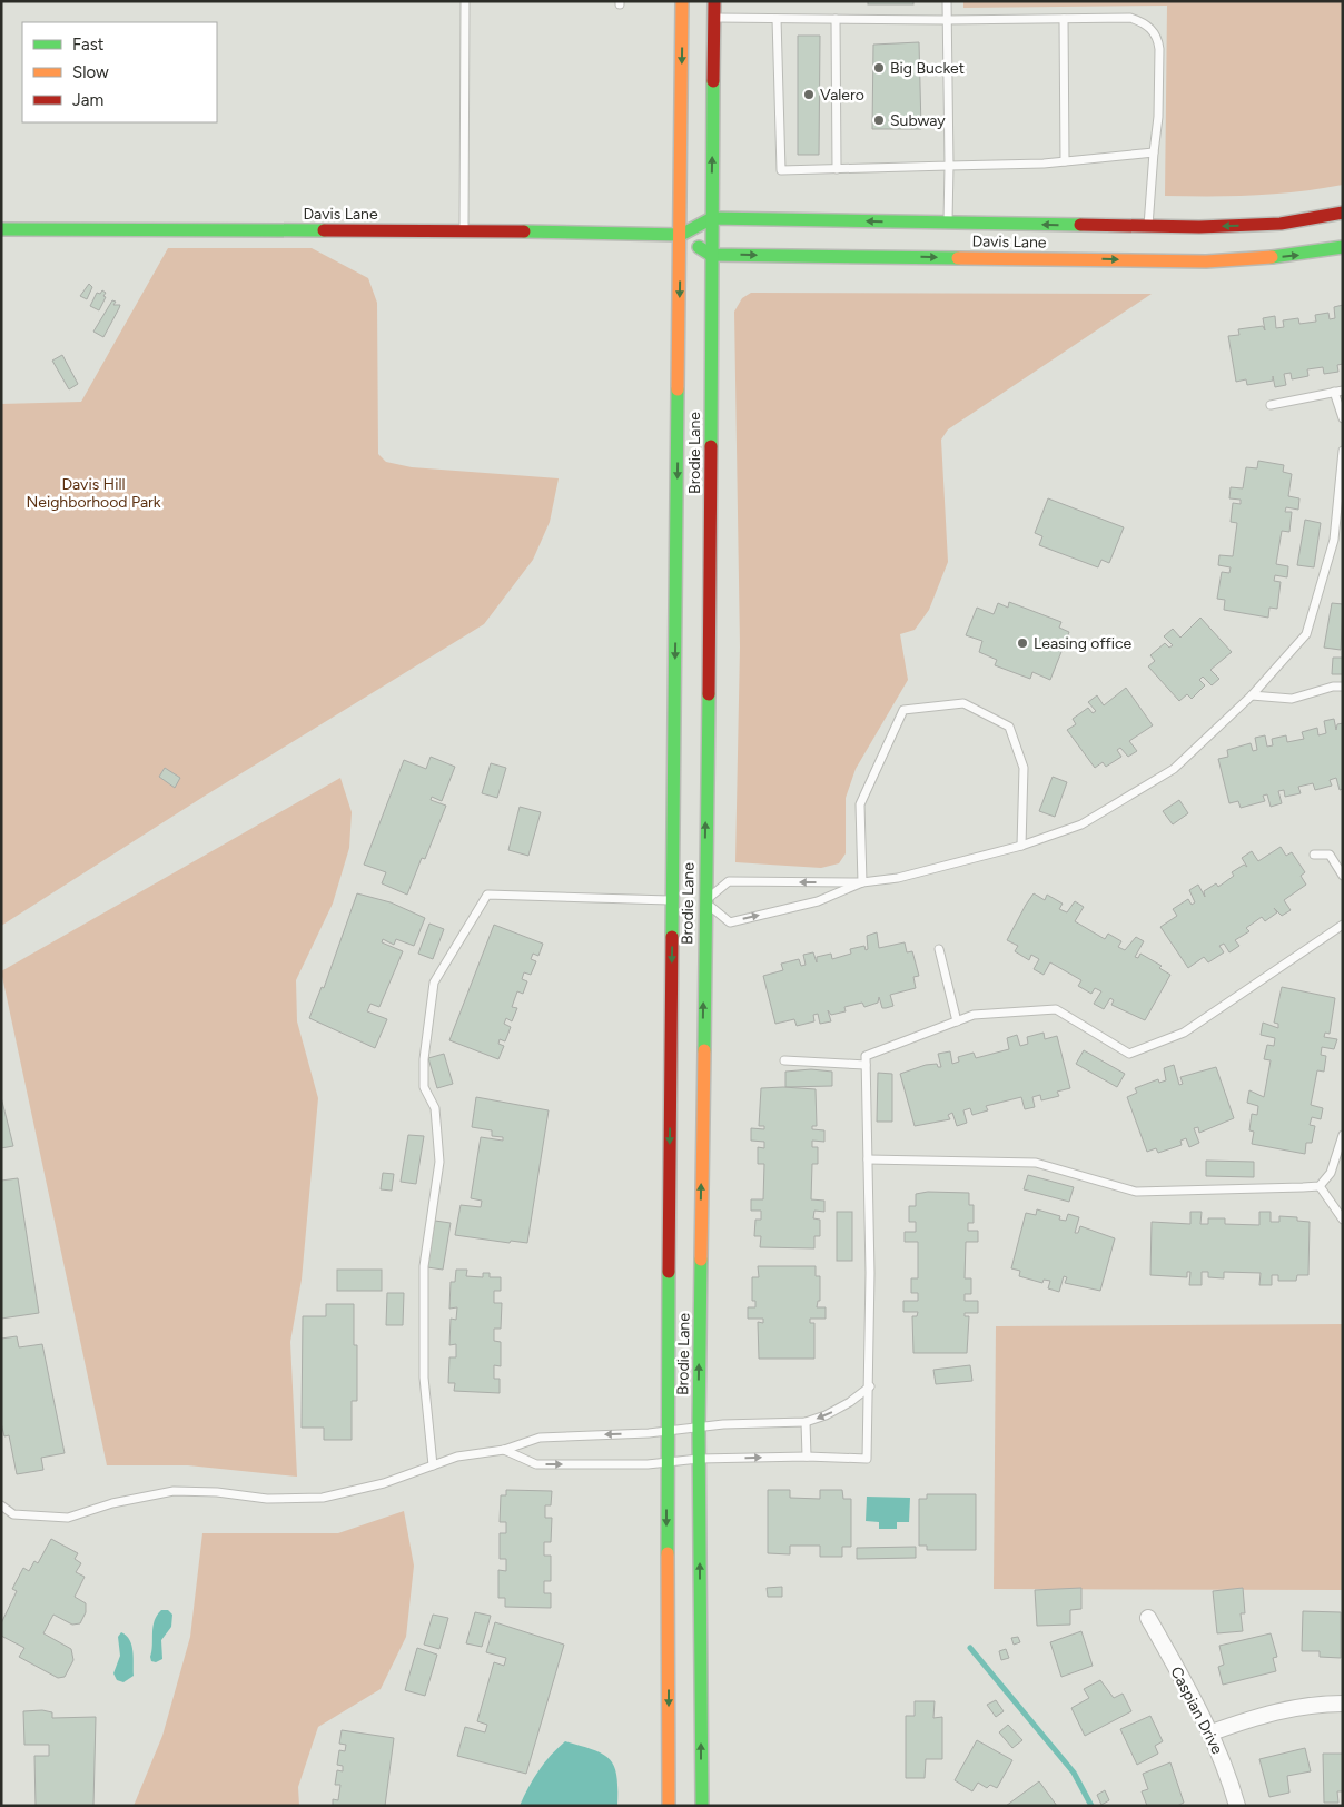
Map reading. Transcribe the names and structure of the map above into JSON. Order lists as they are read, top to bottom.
{
  "streets": {
    "main road": ["Davis Lane", "Brodie Lane"],
    "street": ["Caspian Drive"]
  },
  "crossings": [
    ["Davis Lane", "Brodie Lane"]
  ],
  "parks": ["Davis Hill Neighborhood Park"],
  "places": [
    "Big Bucket",
    "Valero",
    "Subway",
    "Leasing office"
  ],
  "legend": ["Fast", "Slow", "Jam"]
}
